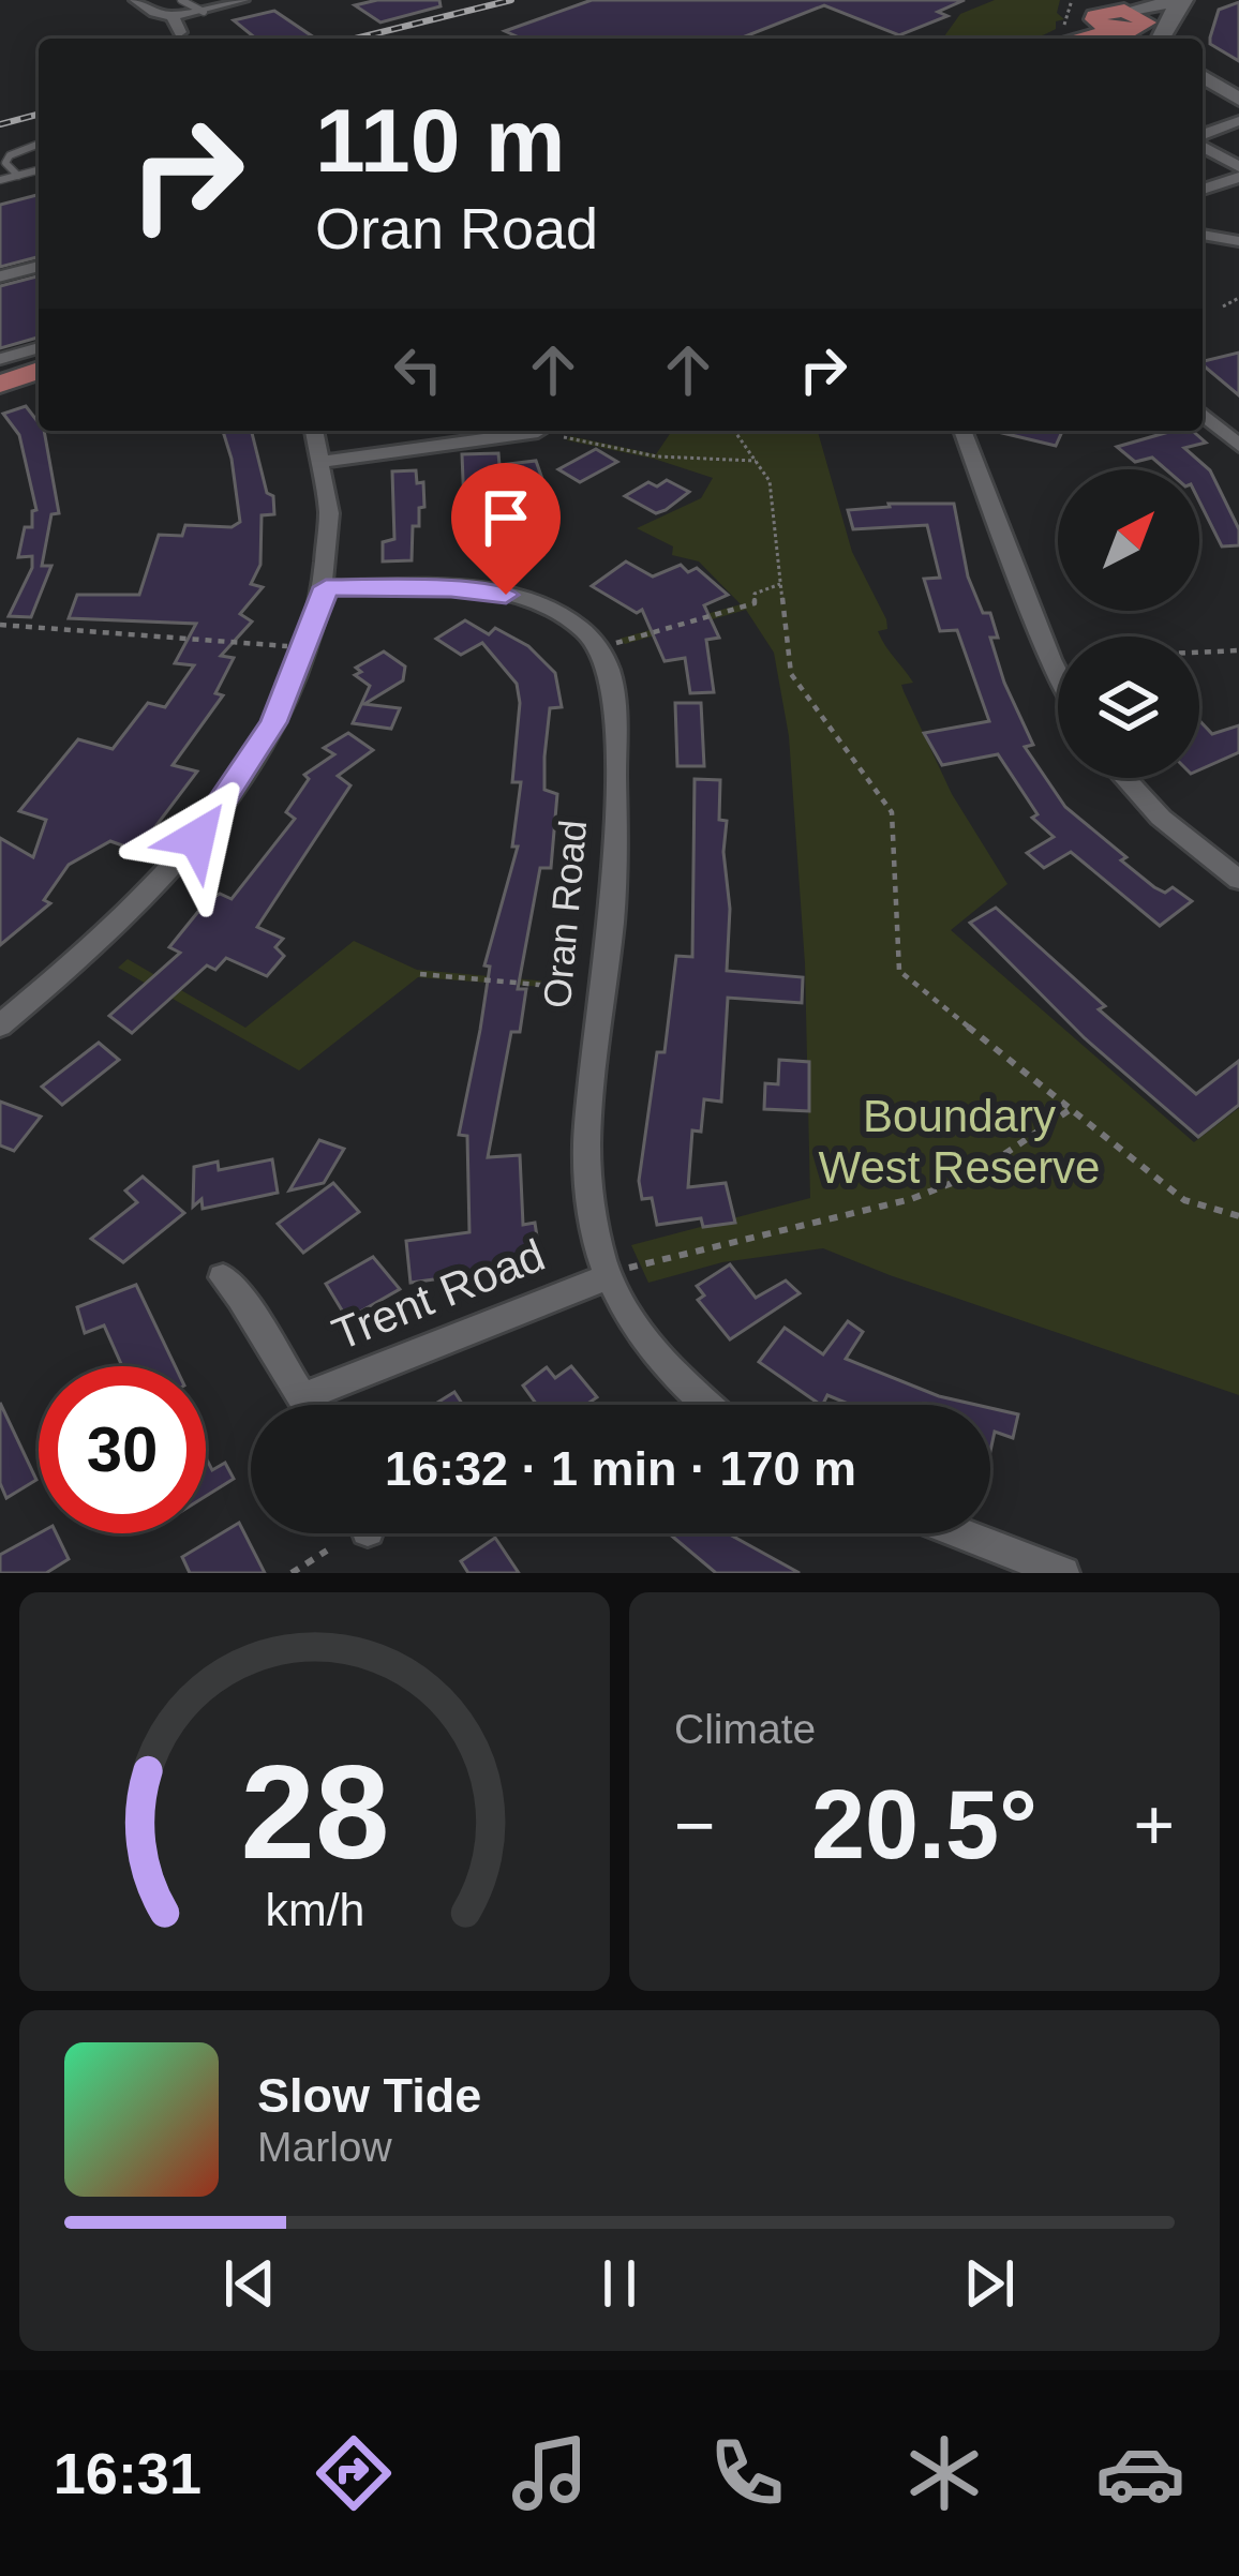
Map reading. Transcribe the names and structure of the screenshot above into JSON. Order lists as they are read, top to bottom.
{
  "streets": {
    "street": ["Oran Road", "Trent Road"]
  },
  "crossings": [
    ["Oran Road", "Trent Road"]
  ],
  "parks": ["Boundary West Reserve"],
  "north": "top right",
  "page": {
    "turn": ["110 m", "Oran Road"],
    "limit": "30",
    "trip": "16:32 · 1 min · 170 m",
    "tile": "Climate",
    "heat": ["−", "20.5°", "+"],
    "song": ["Slow Tide", "Marlow"],
    "tabs": "16:31",
    "gauge": ["28", "km/h"]
  }
}
